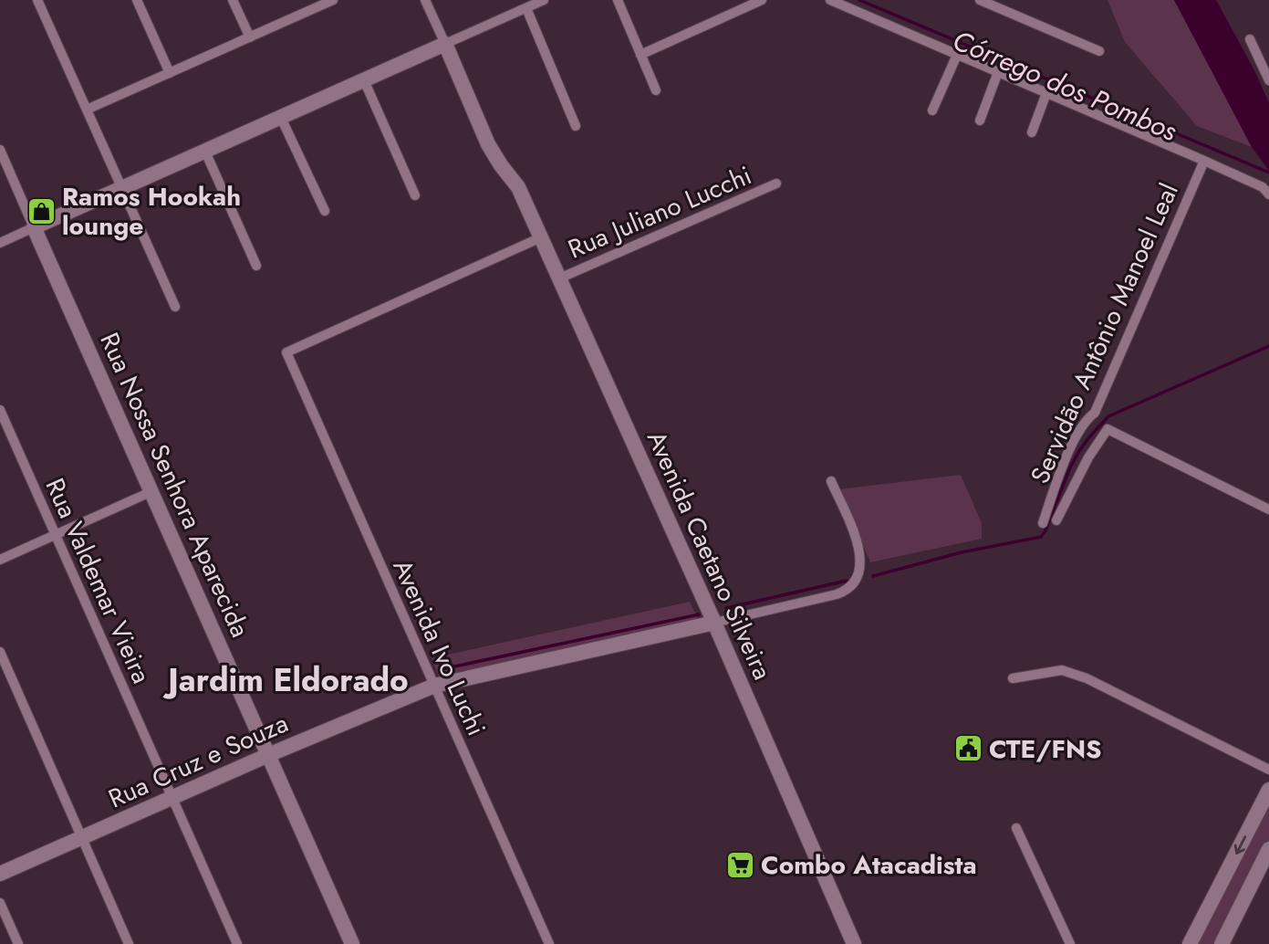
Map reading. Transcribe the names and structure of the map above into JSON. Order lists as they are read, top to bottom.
{
  "streets": {
    "street": [
      "Rua Juliano Lucchi",
      "Servidão Antônio Manoel Leal",
      "Rua Nossa Senhora Aparecida",
      "Avenida Caetano Silveira",
      "Rua Valdemar Vieira",
      "Avenida Ivo Luchi",
      "Rua Cruz e Souza"
    ]
  },
  "crossings": [
    ["Rua Juliano Lucchi", "Avenida Caetano Silveira"],
    ["Rua Nossa Senhora Aparecida", "Rua Cruz e Souza"],
    ["Avenida Caetano Silveira", "Avenida Ivo Luchi"],
    ["Avenida Caetano Silveira", "Rua Cruz e Souza"],
    ["Rua Valdemar Vieira", "Rua Cruz e Souza"],
    ["Avenida Ivo Luchi", "Rua Cruz e Souza"]
  ],
  "districts": ["Jardim Eldorado"],
  "water": ["Córrego dos Pombos"],
  "places": {
    "shop": ["Ramos Hookah lounge"],
    "public building": ["CTE/FNS"],
    "supermarket": ["Combo Atacadista"]
  }
}
